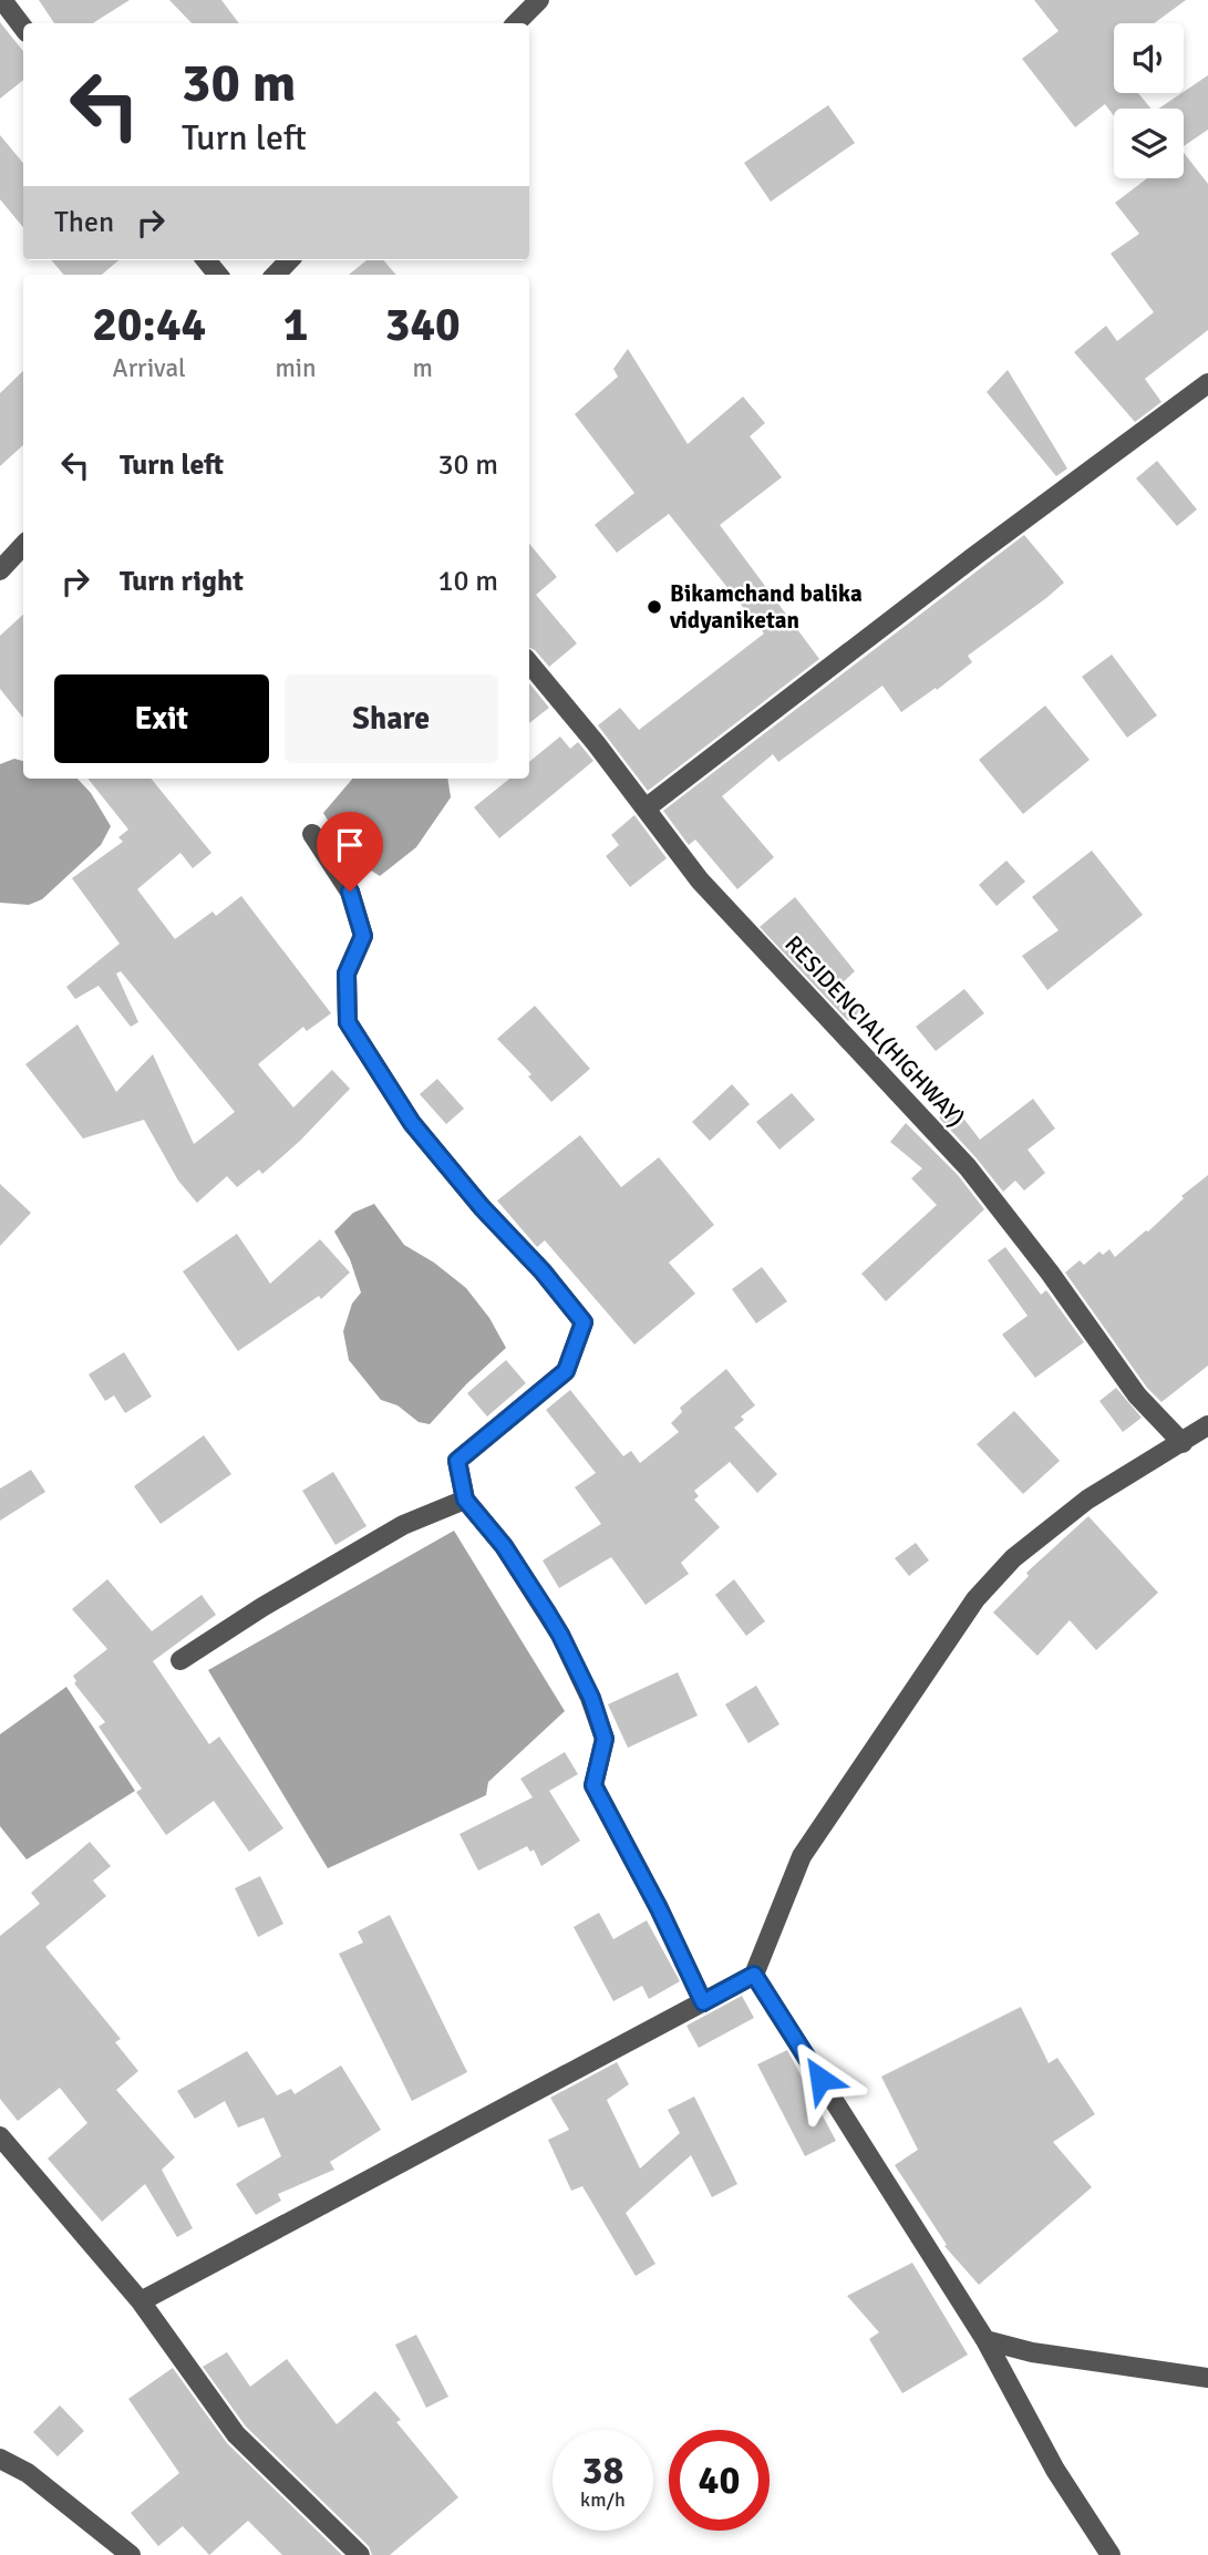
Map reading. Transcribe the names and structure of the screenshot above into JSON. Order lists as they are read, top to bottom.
{
  "streets": {
    "street": ["RESIDENCIAL(HIGHWAY)"]
  },
  "places": ["Bikamchand balika vidyaniketan"],
  "page": {
    "turn": ["30 m", "Turn left"],
    "then": "Then",
    "eta": [
      "20:44",
      "Arrival",
      "1",
      "min",
      "340",
      "m"
    ],
    "list": [
      {
        "name": "Turn left",
        "value": "30 m"
      },
      {
        "name": "Turn right",
        "value": "10 m"
      }
    ],
    "buttons": ["Exit", "Share"],
    "speed": "38 km/h",
    "limit": "40"
  }
}
